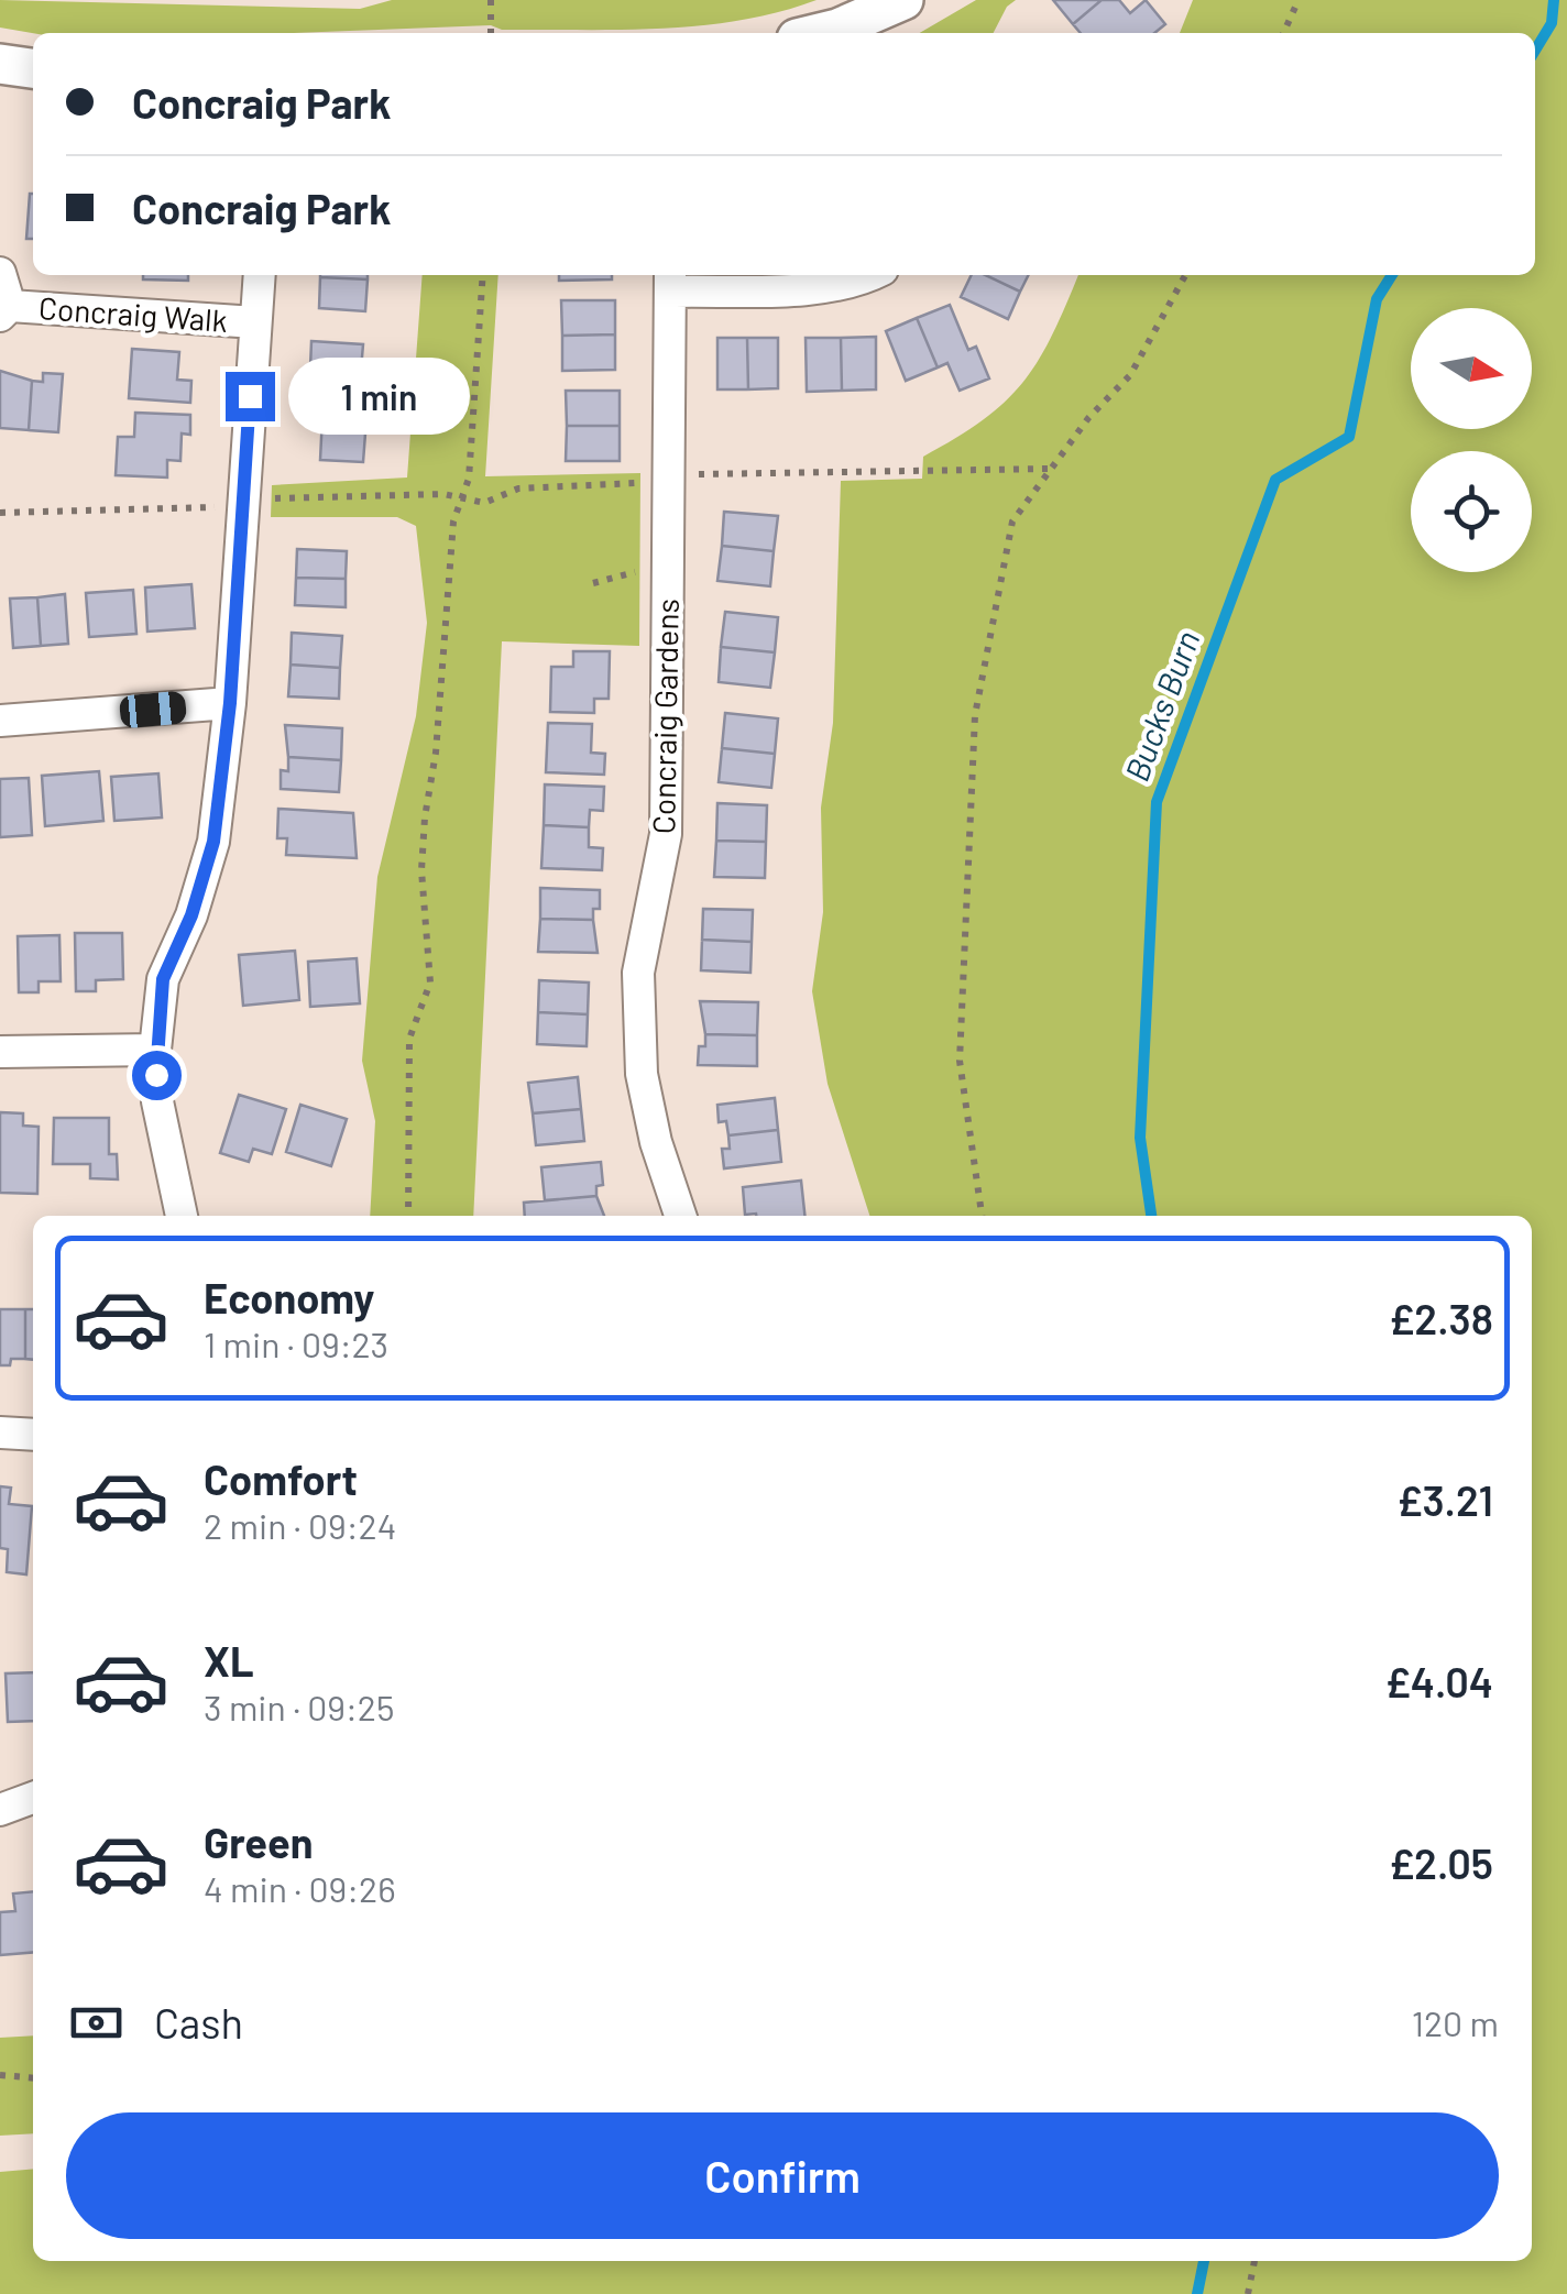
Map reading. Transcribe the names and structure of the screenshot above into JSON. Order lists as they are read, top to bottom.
{
  "streets": {
    "street": ["Concraig Walk", "Concraig Gardens"]
  },
  "water": ["Bucks Burn"],
  "north": "right",
  "page": {
    "banner": ["Concraig Park", "Concraig Park"],
    "bubble": "1 min",
    "list": [
      {
        "name": "Economy",
        "note": "1 min · 09:23",
        "value": "£2.38"
      },
      {
        "name": "Comfort",
        "note": "2 min · 09:24",
        "value": "£3.21"
      },
      {
        "name": "XL",
        "note": "3 min · 09:25",
        "value": "£4.04"
      },
      {
        "name": "Green",
        "note": "4 min · 09:26",
        "value": "£2.05"
      }
    ],
    "pay": ["Cash", "120 m"],
    "buttons": "Confirm"
  }
}
